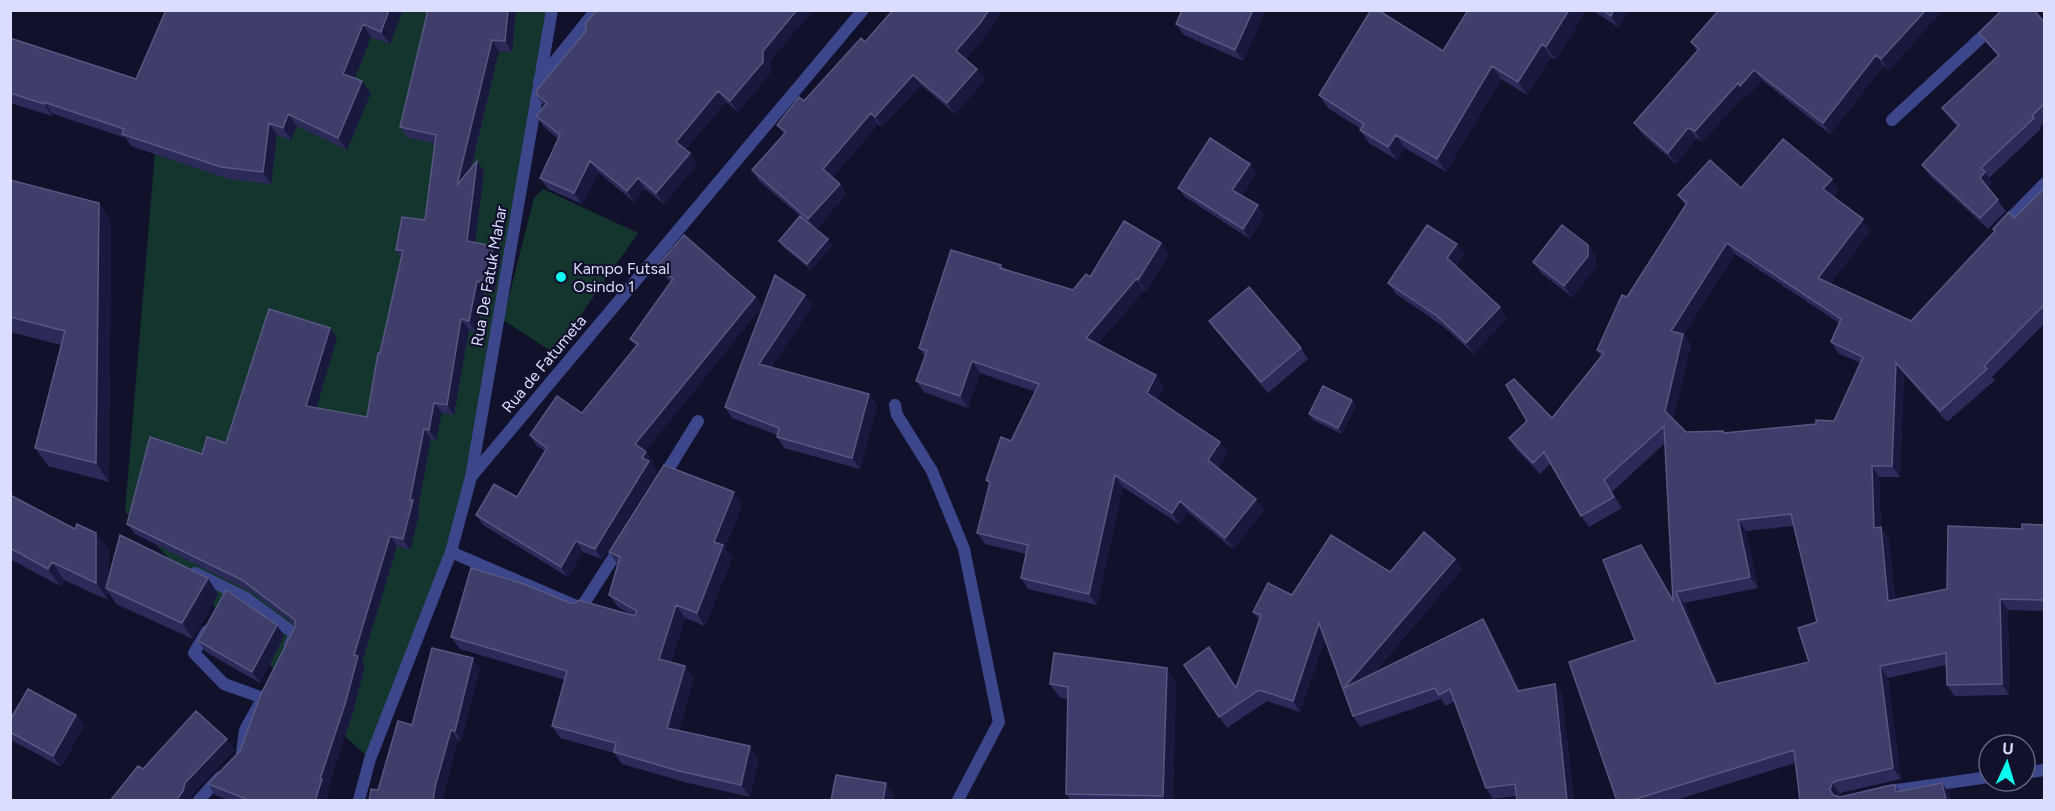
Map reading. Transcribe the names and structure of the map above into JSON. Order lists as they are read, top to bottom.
{
  "streets": {
    "street": ["Rua De Fatuk Mahar", "Rua de Fatumeta"]
  },
  "crossings": [
    ["Rua De Fatuk Mahar", "Rua de Fatumeta"]
  ],
  "places": ["Kampo Futsal Osindo 1"],
  "north": "top"
}
